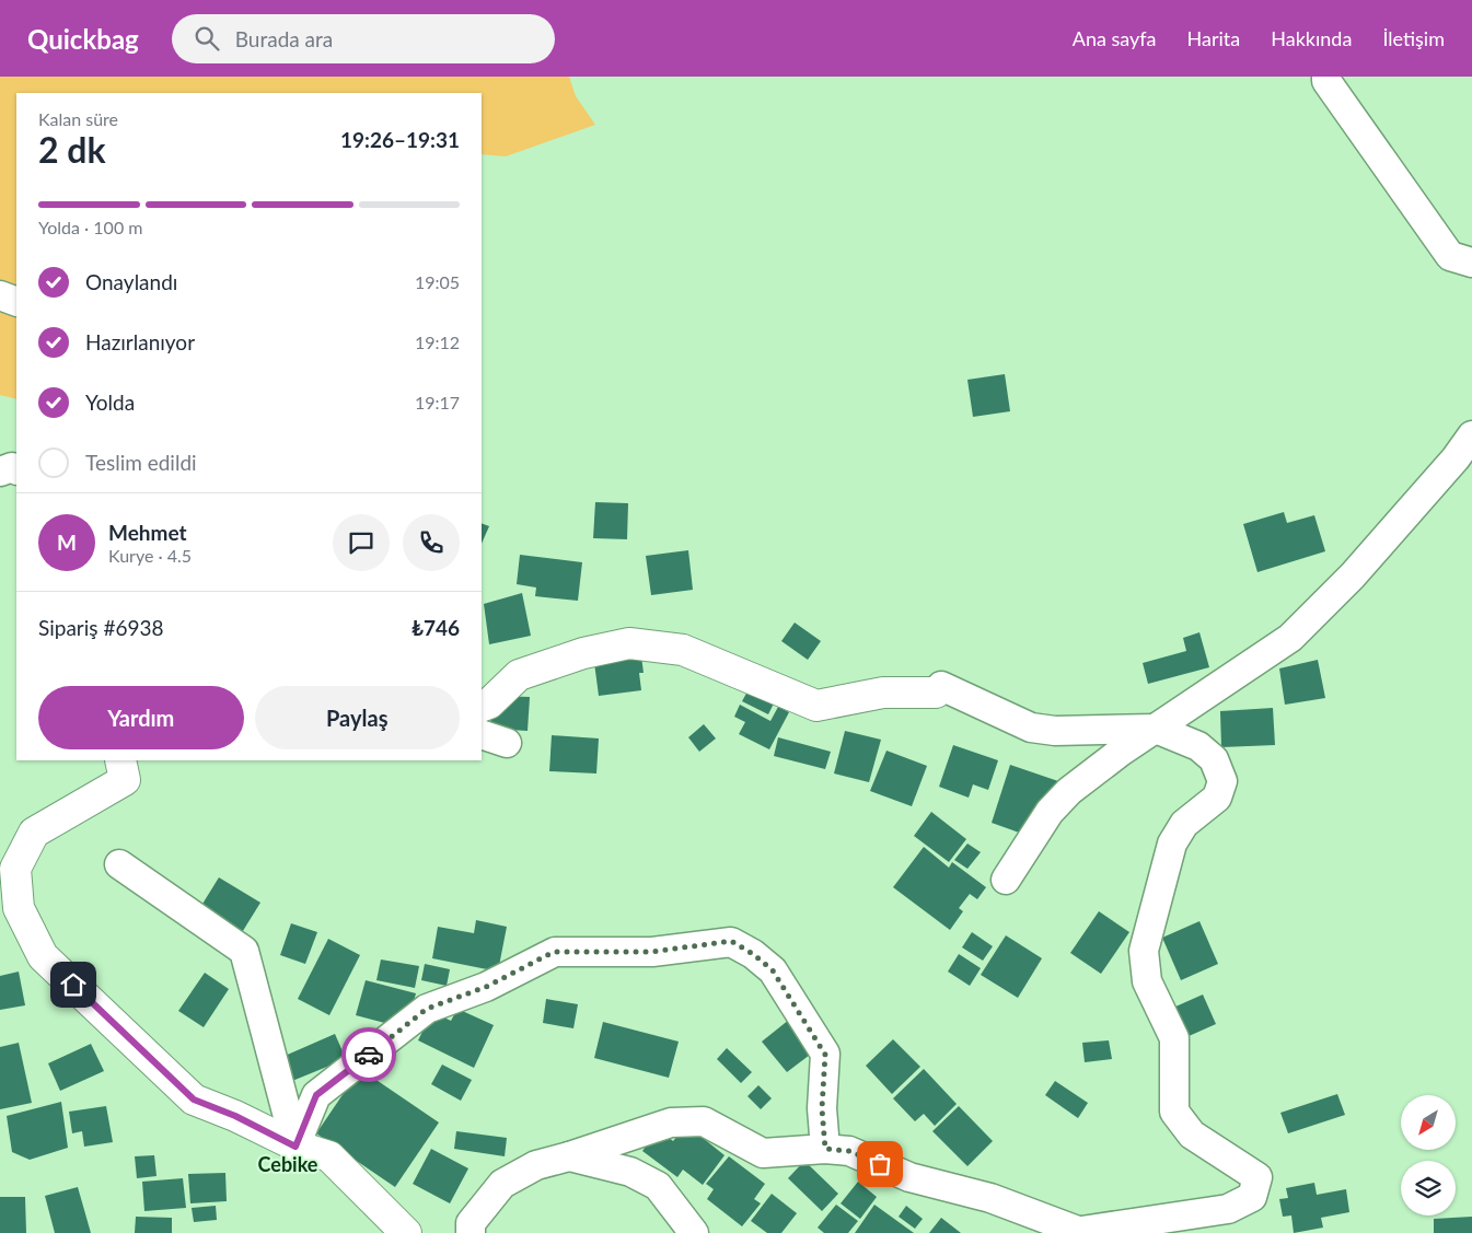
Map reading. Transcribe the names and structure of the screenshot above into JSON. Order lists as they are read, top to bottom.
{
  "districts": ["Cebike"],
  "north": "bottom left",
  "page": {
    "header": "Quickbag",
    "search": "Burada ara",
    "nav": [
      "Ana sayfa",
      "Harita",
      "Hakkında",
      "İletişim"
    ],
    "heading": ["2 dk", "Kalan süre", "19:26–19:31"],
    "panel": [
      "Mehmet",
      "Kurye · 4.5",
      "Sipariş #6938",
      "₺746"
    ],
    "bar": "Yolda · 100 m",
    "list": [
      ["Onaylandı", "19:05"],
      ["Hazırlanıyor", "19:12"],
      ["Yolda", "19:17"],
      "Teslim edildi"
    ],
    "round": "M",
    "buttons": ["Yardım", "Paylaş"]
  }
}
